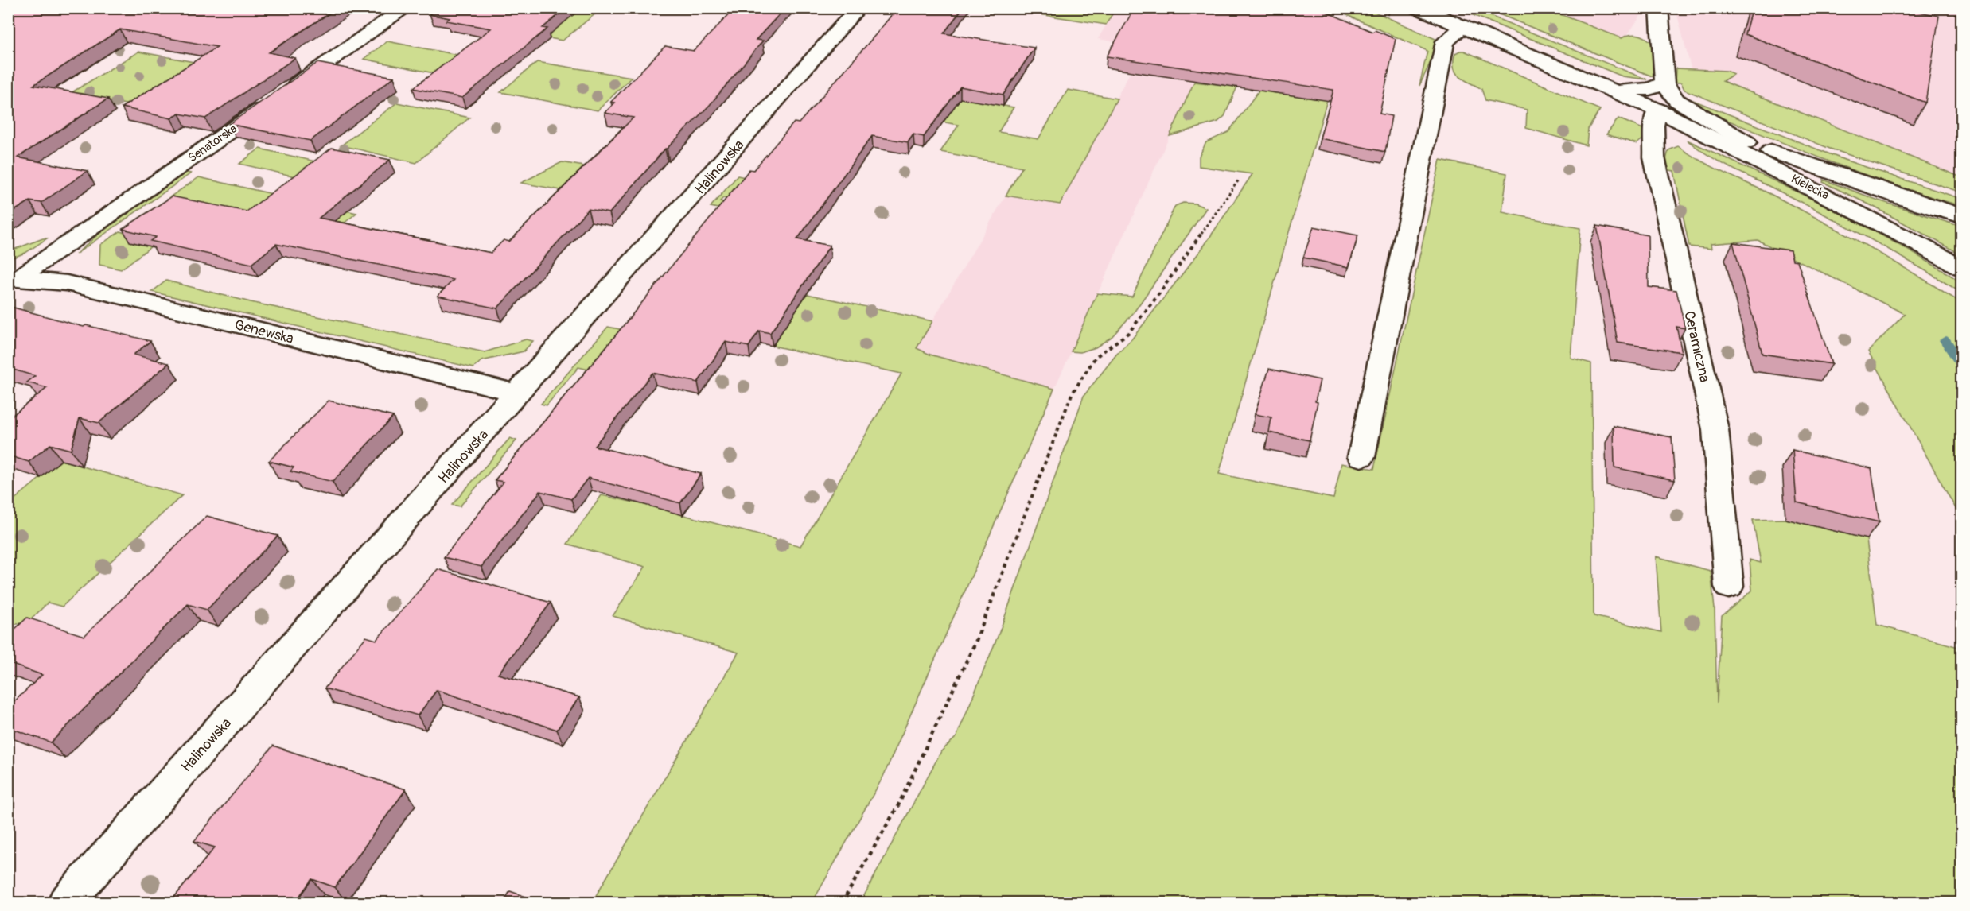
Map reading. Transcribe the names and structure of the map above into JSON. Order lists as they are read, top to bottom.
{
  "streets": {
    "street": [
      "Senatorska",
      "Halinowska",
      "Kielecka",
      "Genewska",
      "Ceramiczna"
    ]
  },
  "crossings": [
    ["Senatorska", "Genewska"],
    ["Halinowska", "Genewska"],
    ["Kielecka", "Ceramiczna"]
  ]
}
